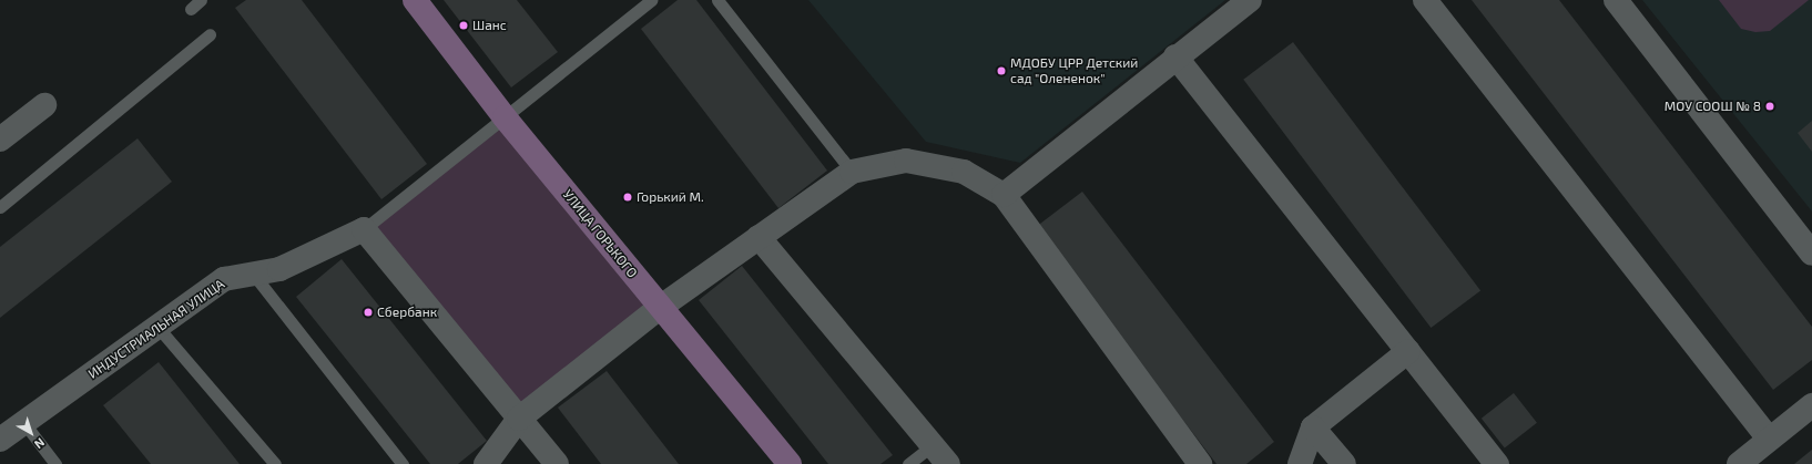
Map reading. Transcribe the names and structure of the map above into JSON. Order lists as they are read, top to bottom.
{
  "streets": {
    "street": ["УЛИЦА ГОРЬКОГО", "ИНДУСТРИАЛЬНАЯ УЛИЦА"]
  },
  "places": [
    "Шанс",
    "МДОБУ ЦРР Детский сад \"Олененок\"",
    "МОУ СООШ № 8",
    "Горький М.",
    "Сбербанк"
  ],
  "north": "bottom right"
}
